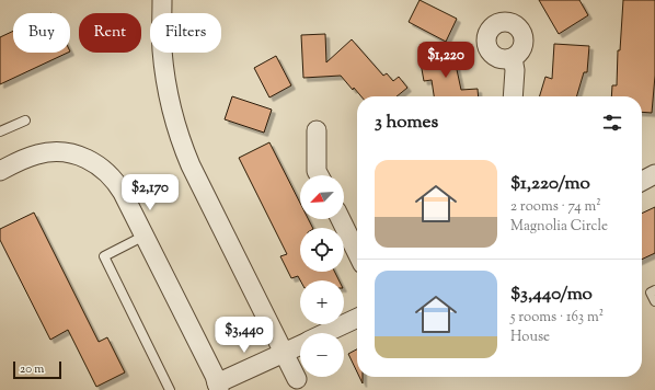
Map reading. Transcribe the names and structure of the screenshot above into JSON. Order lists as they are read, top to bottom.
{
  "scale_bar": "20 m",
  "north": "bottom left",
  "page": {
    "chip": ["Buy", "Rent", "Filters"],
    "price": ["$1,220", "$2,170", "$3,440"],
    "heading": "3 homes",
    "list": [
      {
        "name": "$1,220/mo",
        "note": "2 rooms · 74 m² · Magnolia Circle"
      },
      {
        "name": "$3,440/mo",
        "note": "5 rooms · 163 m² · House"
      }
    ],
    "map_buttons": ["+", "−"],
    "scale": "20 m"
  }
}
